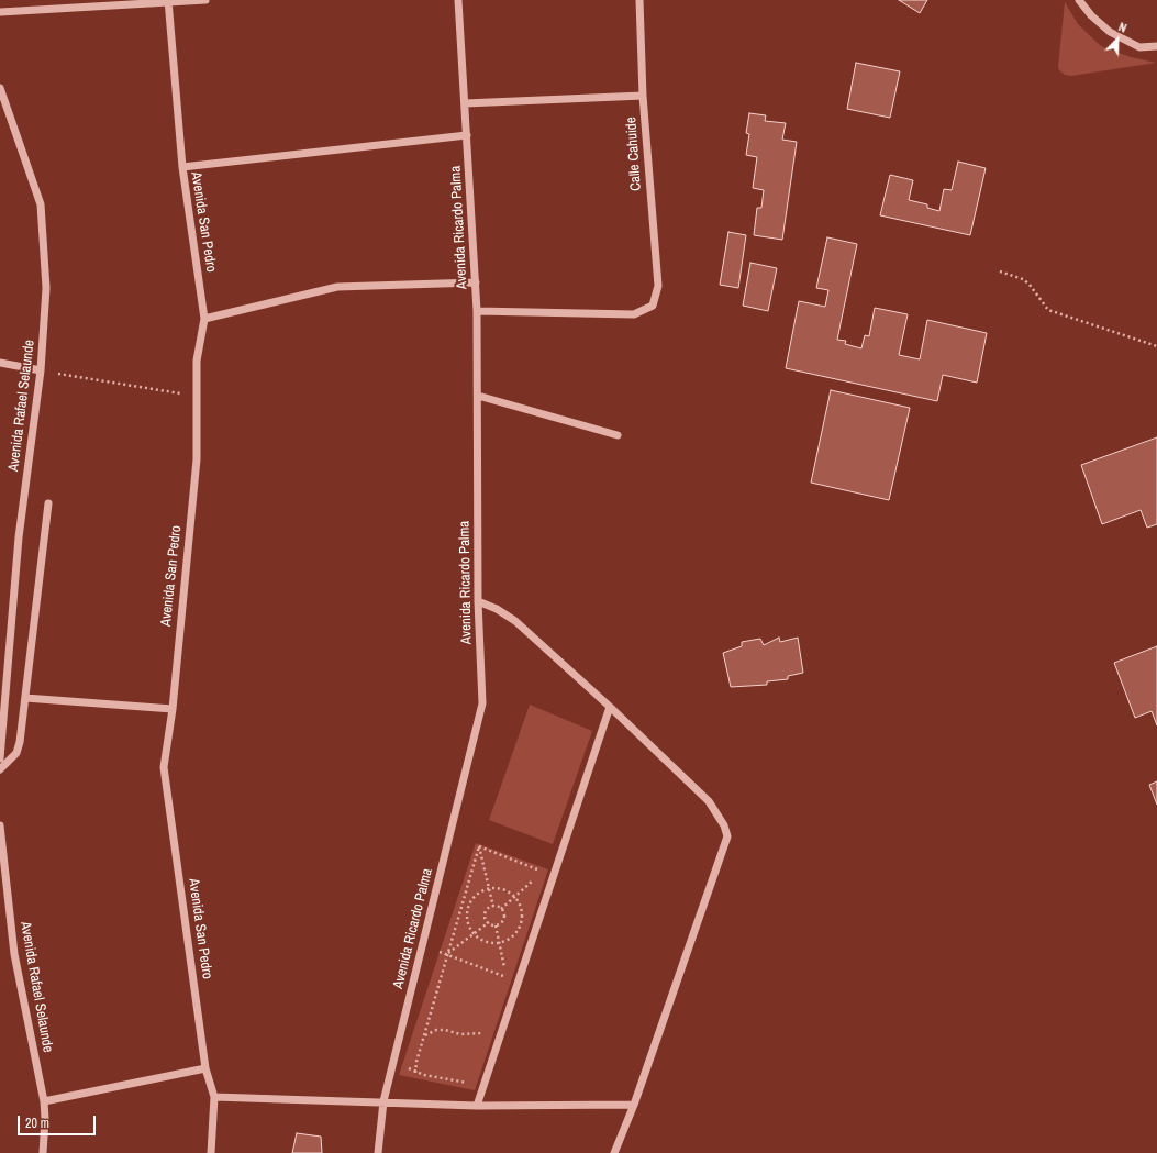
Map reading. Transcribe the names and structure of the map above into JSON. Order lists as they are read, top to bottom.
{
  "streets": {
    "street": [
      "Calle Cahuide",
      "Avenida San Pedro",
      "Avenida Ricardo Palma",
      "Avenida Rafael Selaunde"
    ]
  },
  "crossings": [
    ["Calle Cahuide", "Avenida Ricardo Palma"]
  ],
  "scale_bar": "20 m",
  "north": "top right"
}
